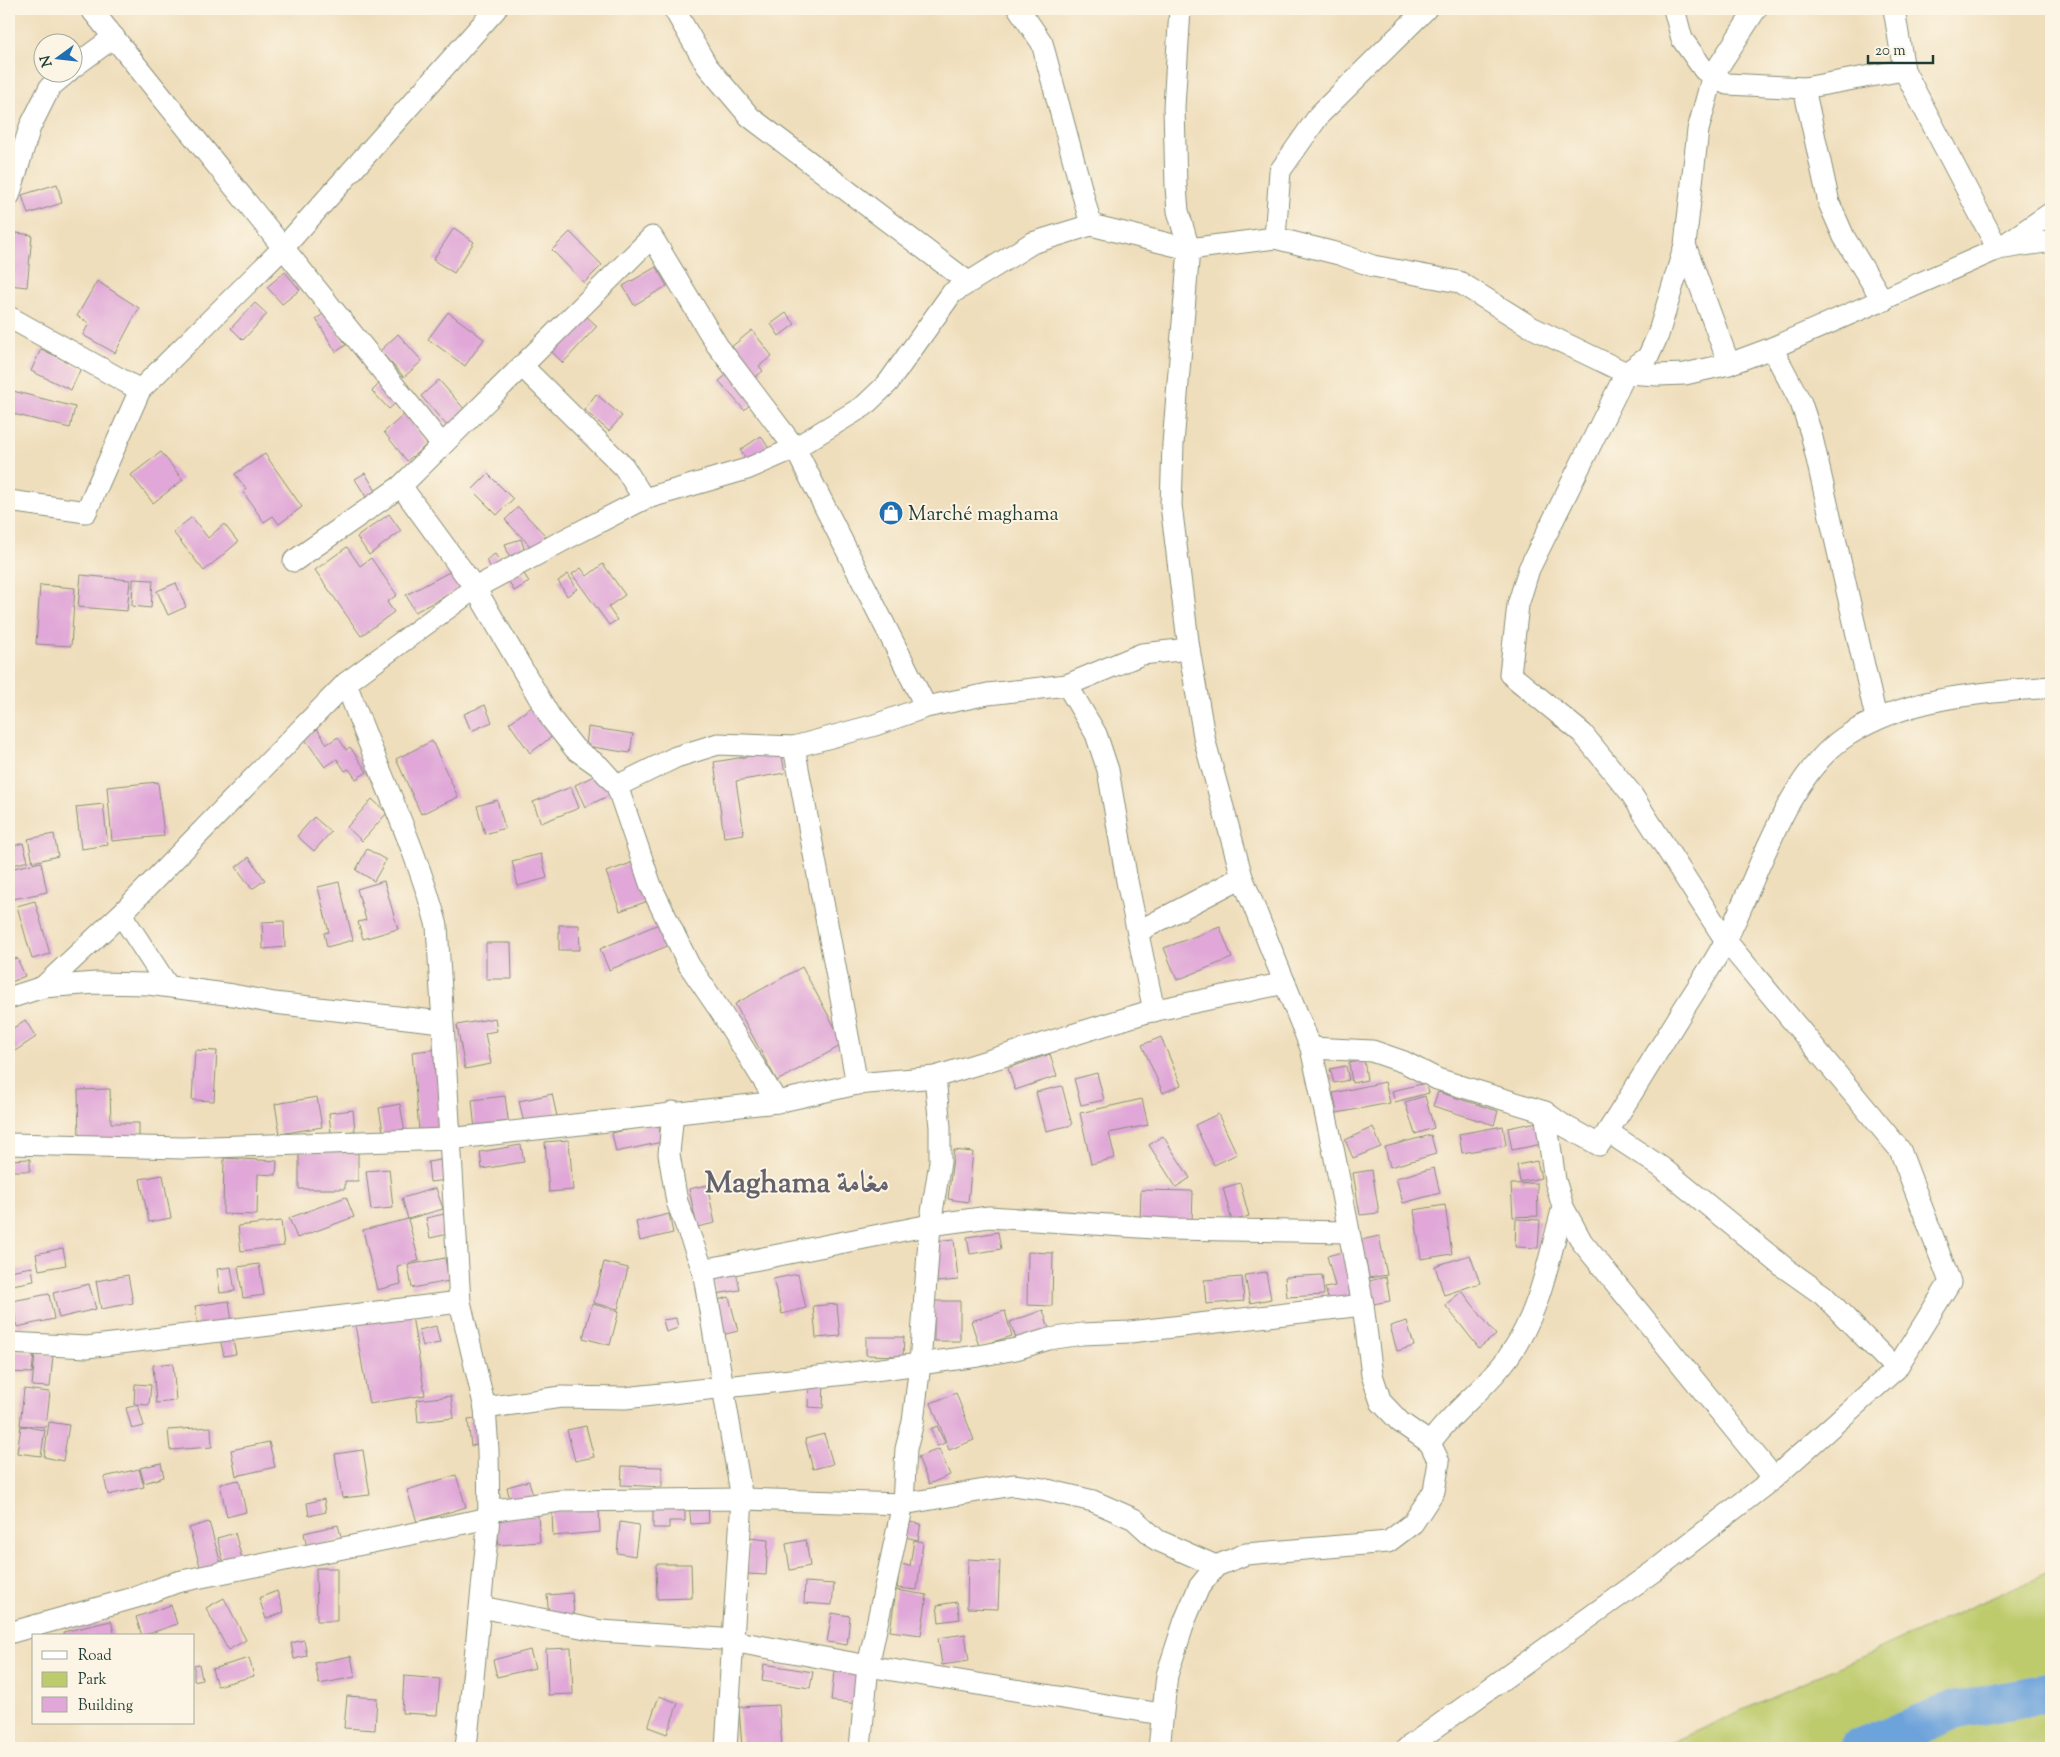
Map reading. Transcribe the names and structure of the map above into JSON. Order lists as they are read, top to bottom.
{
  "districts": ["Maghama مغامة"],
  "places": {
    "shop": ["Marché maghama"]
  },
  "legend": ["Road", "Park", "Building"],
  "scale_bar": "20 m",
  "north": "left"
}
